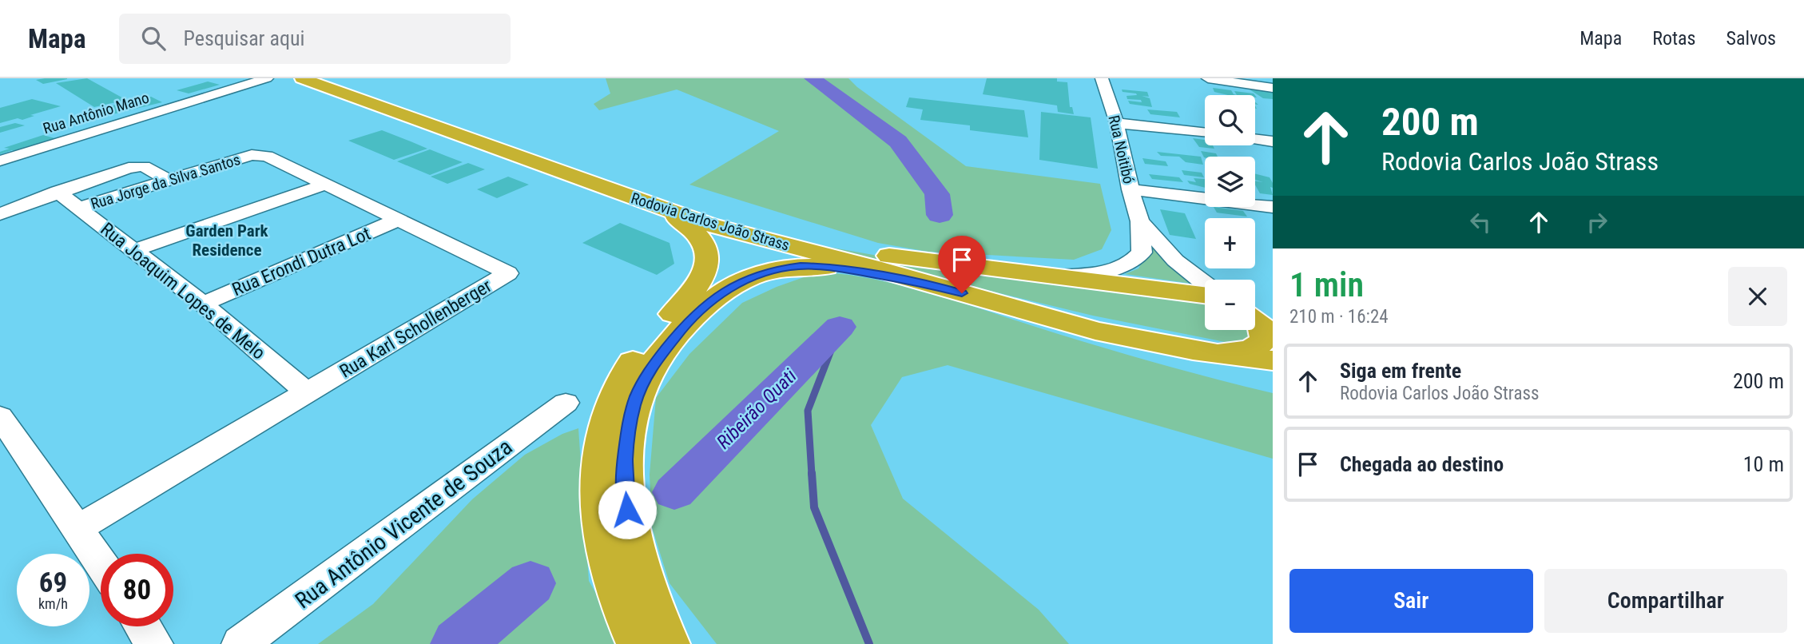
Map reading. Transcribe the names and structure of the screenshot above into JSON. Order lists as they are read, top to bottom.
{
  "streets": {
    "highway": ["Rodovia Carlos João Strass"],
    "street": [
      "Rua Antônio Mano",
      "Rua Noitibó",
      "Rua Jorge da Silva Santos",
      "Rua Erondi Dutra Lot",
      "Rua Joaquim Lopes de Melo",
      "Rua Karl Schollenberger",
      "Rua Antônio Vicente de Souza"
    ]
  },
  "crossings": [
    ["Rua Noitibó", "Rodovia Carlos João Strass"],
    ["Rua Jorge da Silva Santos", "Rua Joaquim Lopes de Melo"],
    ["Rua Jorge da Silva Santos", "Rua Karl Schollenberger"],
    ["Rua Erondi Dutra Lot", "Rua Joaquim Lopes de Melo"],
    ["Rua Erondi Dutra Lot", "Rua Karl Schollenberger"],
    ["Rua Joaquim Lopes de Melo", "Rua Karl Schollenberger"]
  ],
  "districts": ["Garden Park Residence"],
  "water": ["Ribeirão Quati"],
  "page": {
    "header": "Mapa",
    "search": "Pesquisar aqui",
    "nav": ["Mapa", "Rotas", "Salvos"],
    "turn": ["200 m", "Rodovia Carlos João Strass"],
    "map_buttons": ["+", "−"],
    "heading": ["1 min", "210 m · 16:24"],
    "list": [
      {
        "name": "Siga em frente",
        "note": "Rodovia Carlos João Strass",
        "value": "200 m"
      },
      {
        "name": "Chegada ao destino",
        "value": "10 m"
      }
    ],
    "speed": "69 km/h",
    "limit": "80",
    "buttons": ["Sair", "Compartilhar"]
  }
}
